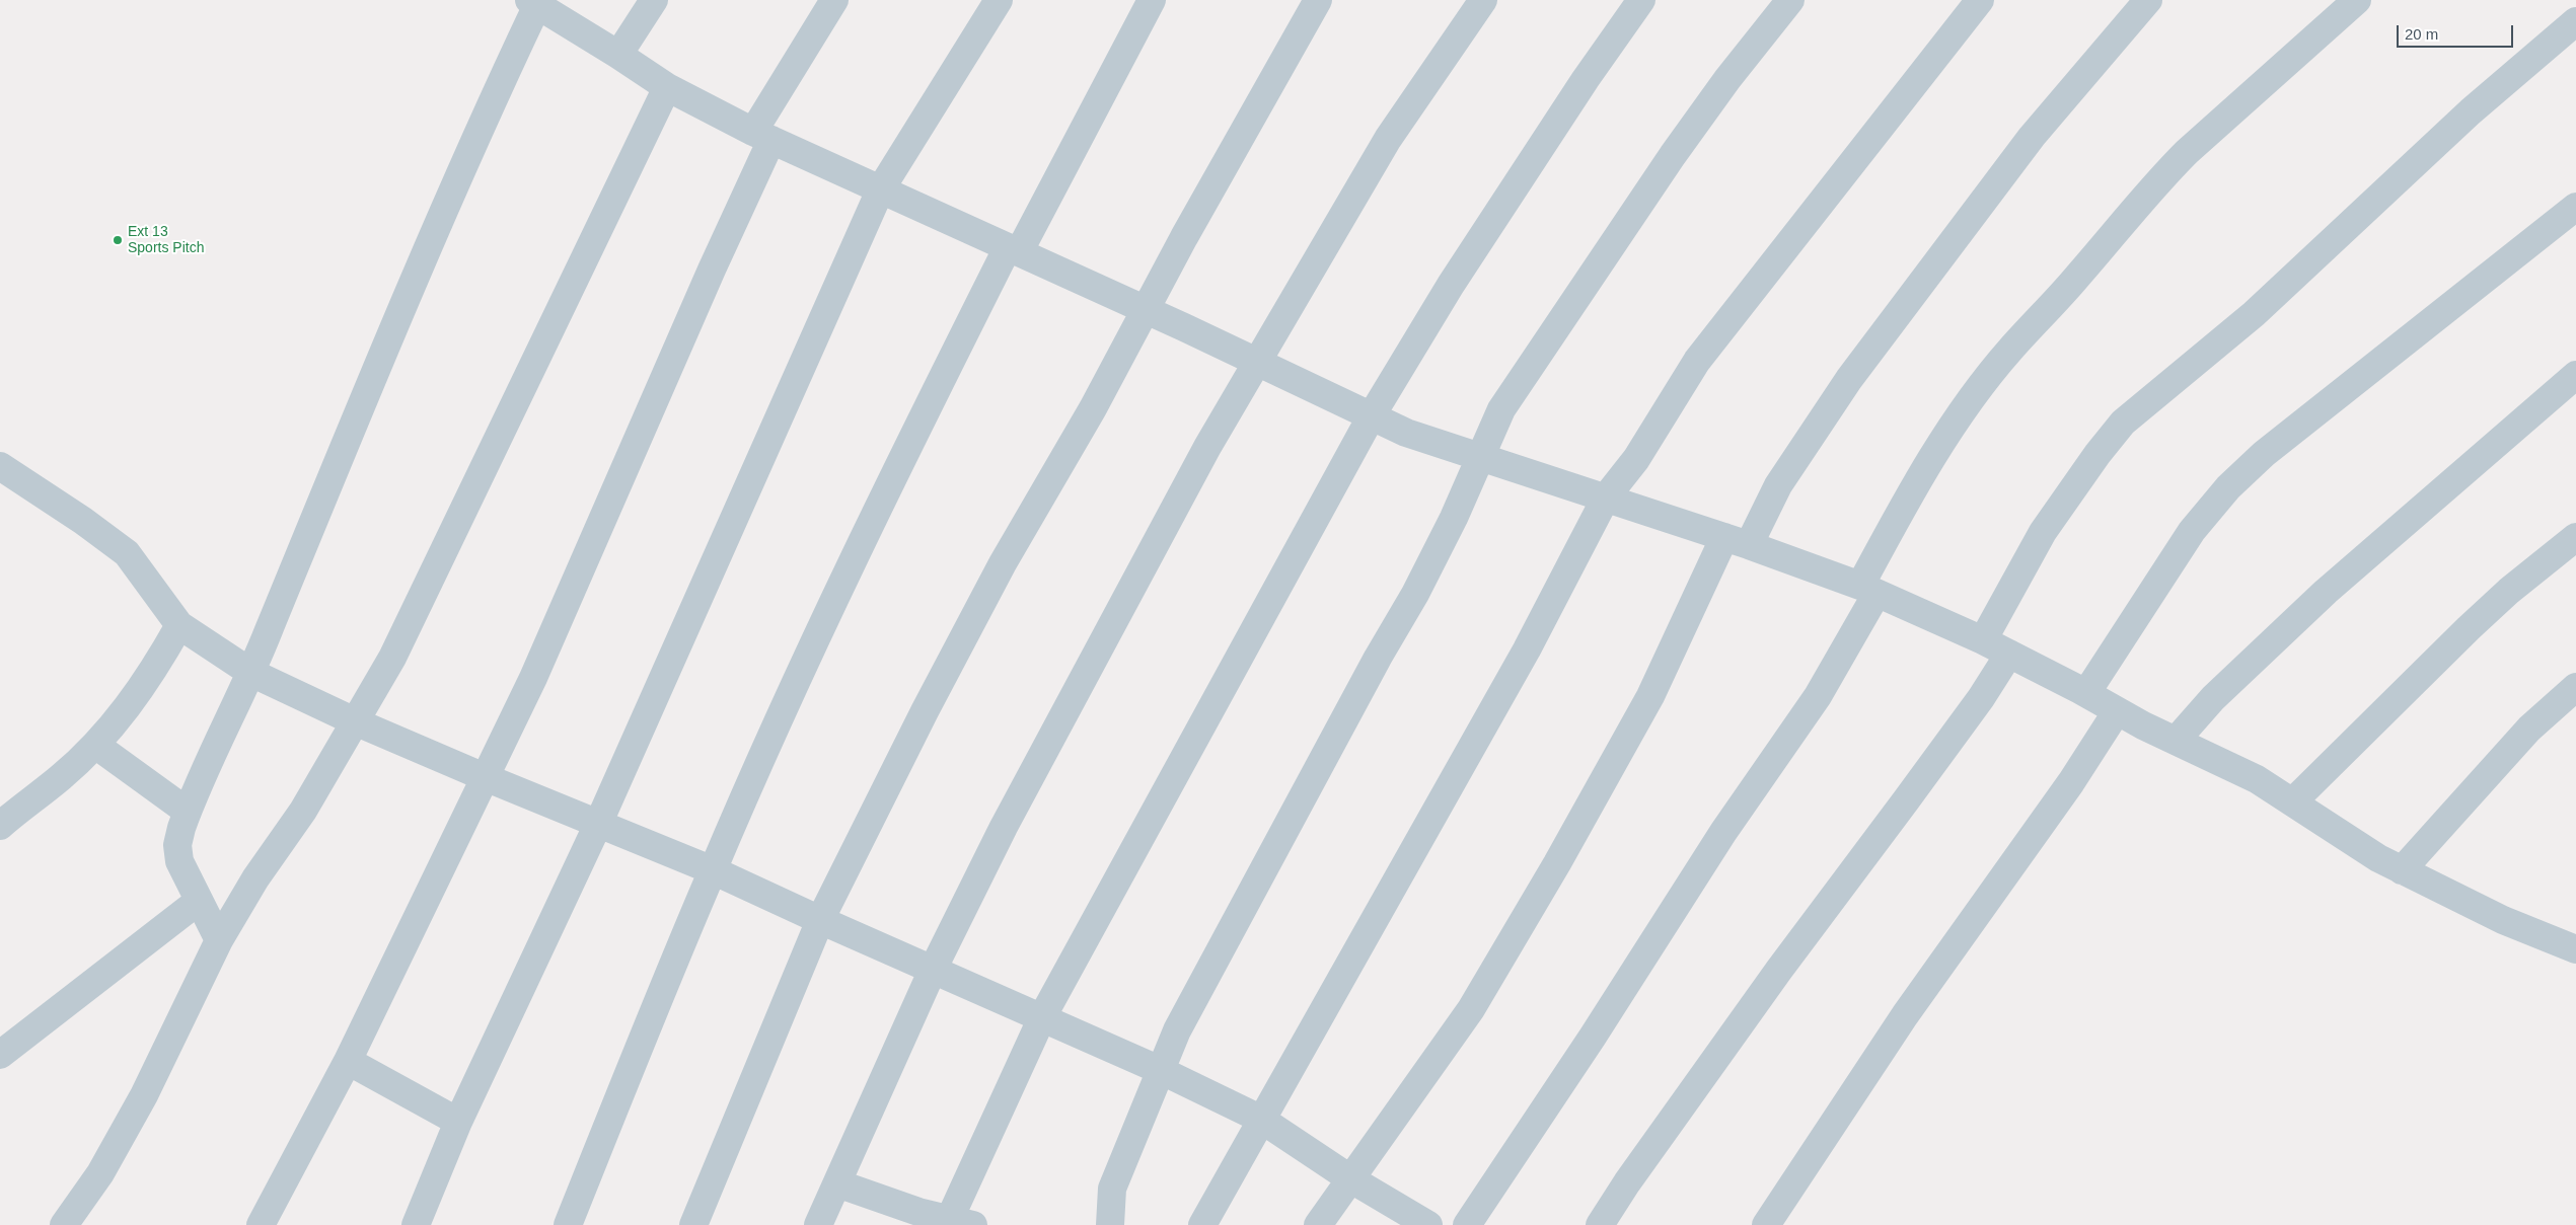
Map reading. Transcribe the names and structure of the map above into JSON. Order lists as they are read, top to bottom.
{
  "places": ["Ext 13 Sports Pitch"],
  "scale_bar": "20 m"
}
